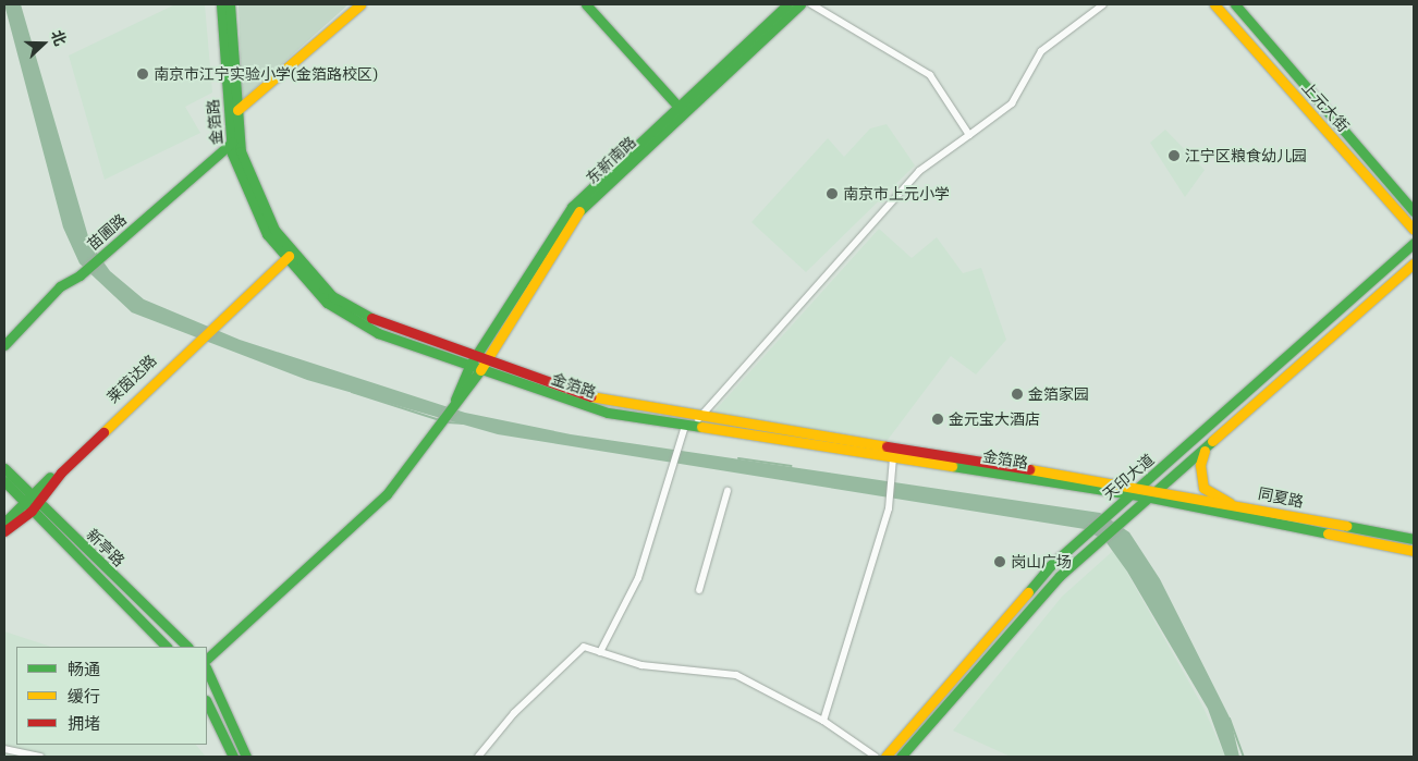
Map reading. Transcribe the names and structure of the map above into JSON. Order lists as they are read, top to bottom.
{
  "streets": {
    "main road": [
      "上元大街",
      "金箔路",
      "东新南路",
      "苗圃路",
      "天印大道",
      "同夏路",
      "新亭路"
    ]
  },
  "crossings": [
    ["金箔路", "东新南路"],
    ["金箔路", "苗圃路"],
    ["金箔路", "天印大道"],
    ["金箔路", "同夏路"],
    ["天印大道", "同夏路"]
  ],
  "places": [
    "南京市江宁实验小学(金箔路校区)",
    "江宁区粮食幼儿园",
    "南京市上元小学",
    "金箔家园",
    "金元宝大酒店",
    "岗山广场"
  ],
  "legend": ["畅通", "缓行", "拥堵"],
  "north": "right"
}
